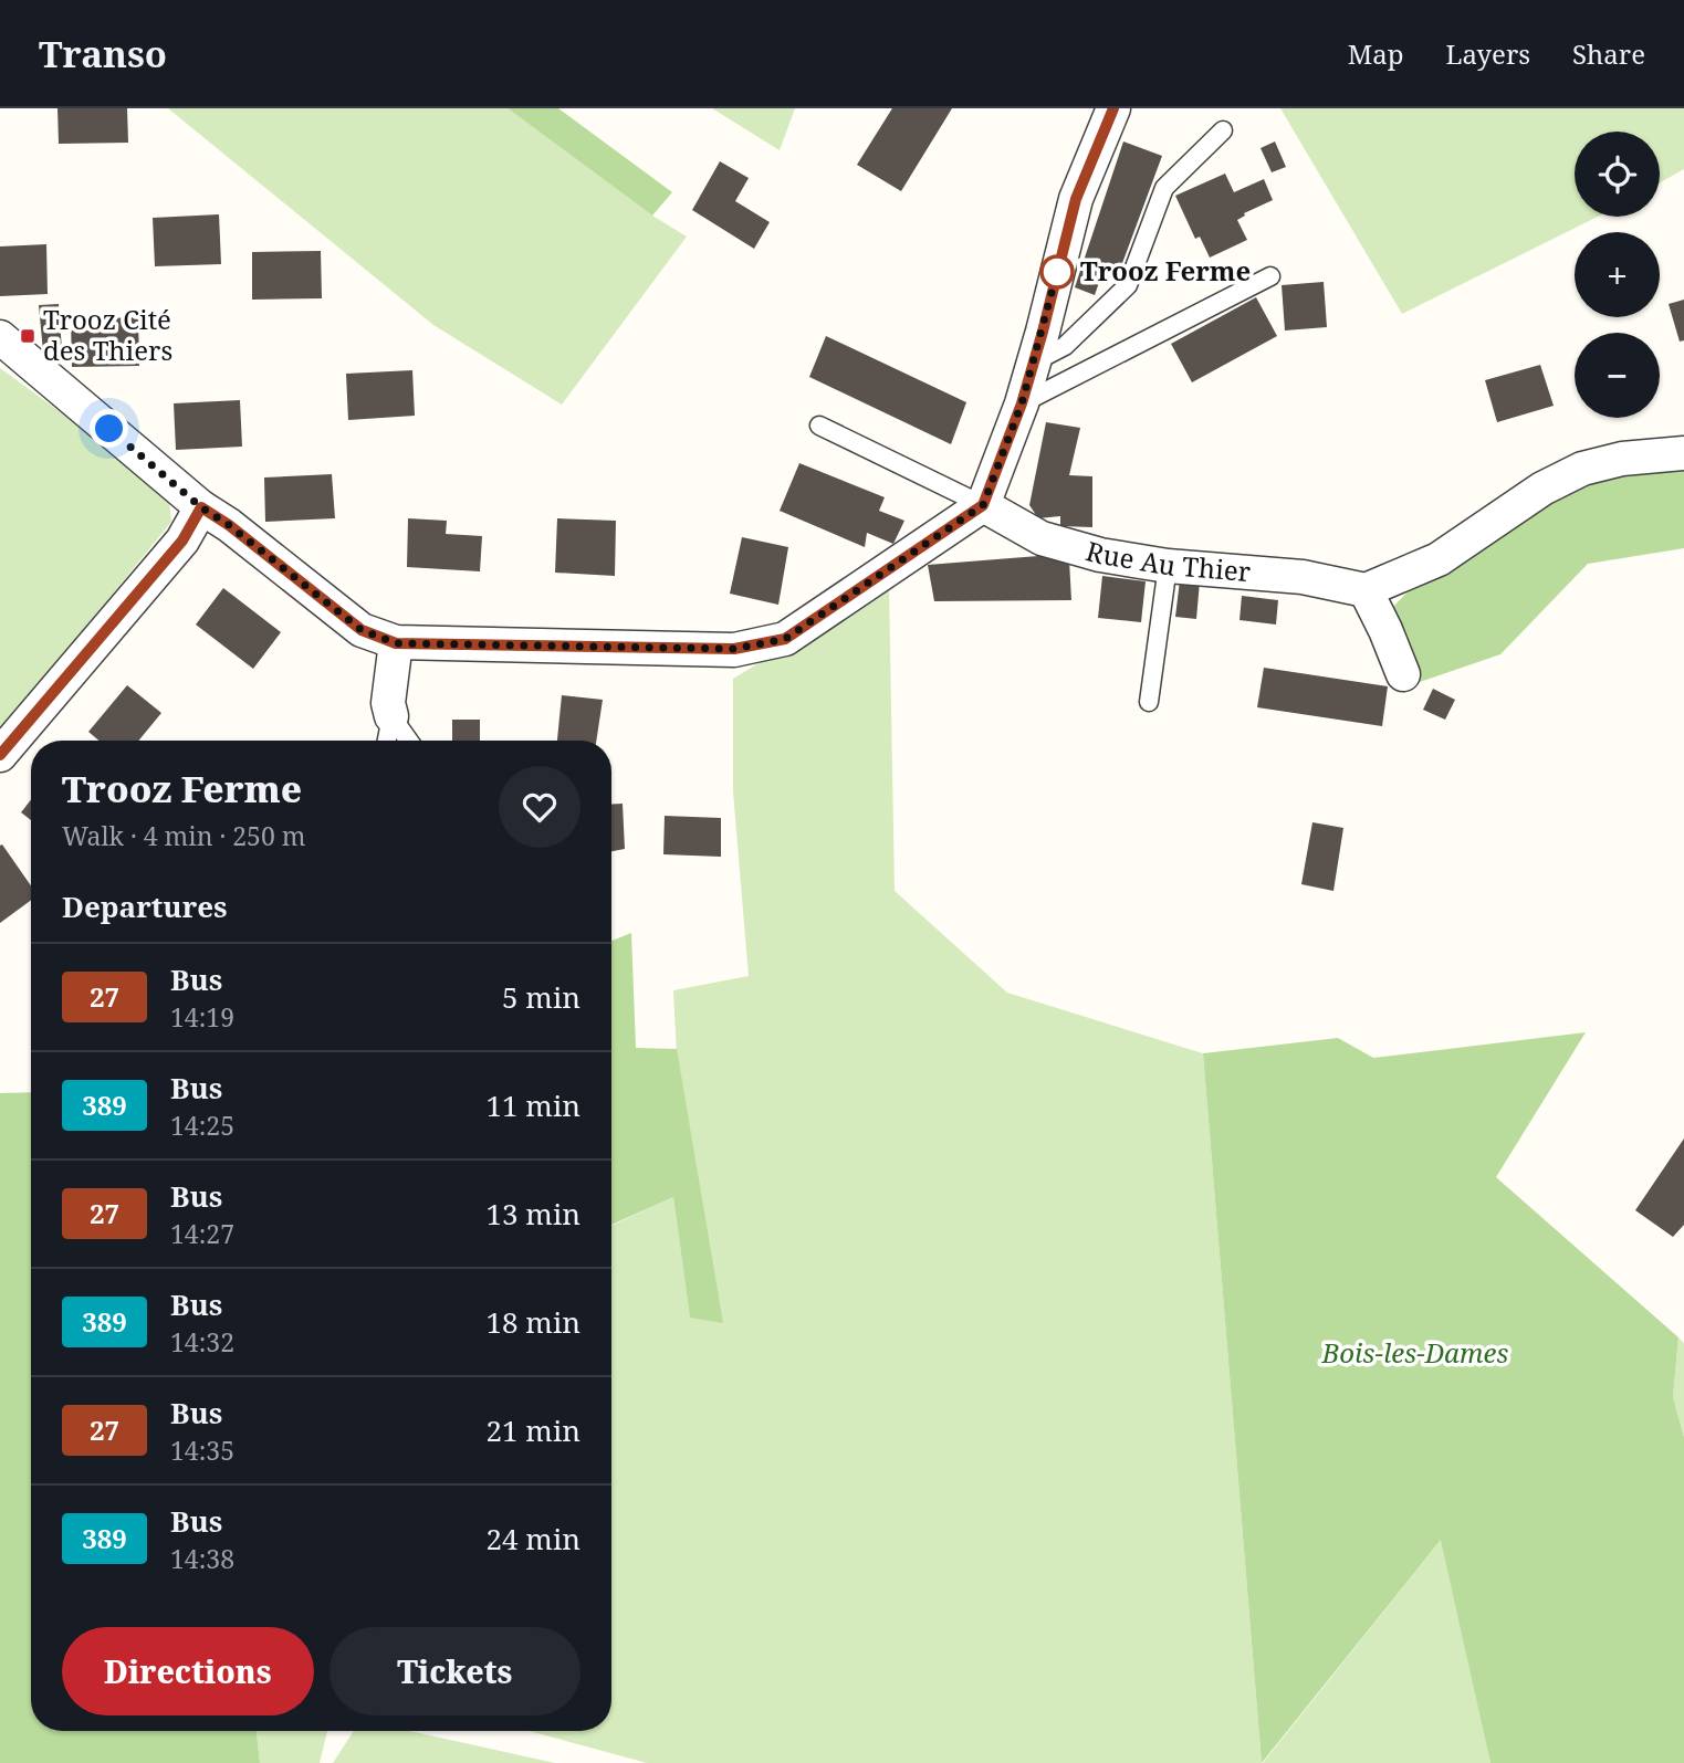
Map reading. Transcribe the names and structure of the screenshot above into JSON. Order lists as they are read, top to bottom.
{
  "streets": {
    "street": ["Rue Au Thier"]
  },
  "parks": ["Bois-les-Dames"],
  "places": {
    "other": ["Trooz Ferme"],
    "transit": ["Trooz Cité des Thiers"]
  },
  "lines": ["bus line 27"],
  "page": {
    "header": "Transo",
    "nav": ["Map", "Layers", "Share"],
    "map_buttons": ["+", "−"],
    "heading": [
      ["Trooz Ferme", "Walk · 4 min · 250 m"],
      "Departures"
    ],
    "list": [
      {
        "mark": "27",
        "name": "Bus",
        "note": "14:19",
        "value": "5 min"
      },
      {
        "mark": "389",
        "name": "Bus",
        "note": "14:25",
        "value": "11 min"
      },
      {
        "mark": "27",
        "name": "Bus",
        "note": "14:27",
        "value": "13 min"
      },
      {
        "mark": "389",
        "name": "Bus",
        "note": "14:32",
        "value": "18 min"
      },
      {
        "mark": "27",
        "name": "Bus",
        "note": "14:35",
        "value": "21 min"
      },
      {
        "mark": "389",
        "name": "Bus",
        "note": "14:38",
        "value": "24 min"
      }
    ],
    "buttons": ["Directions", "Tickets"]
  }
}
